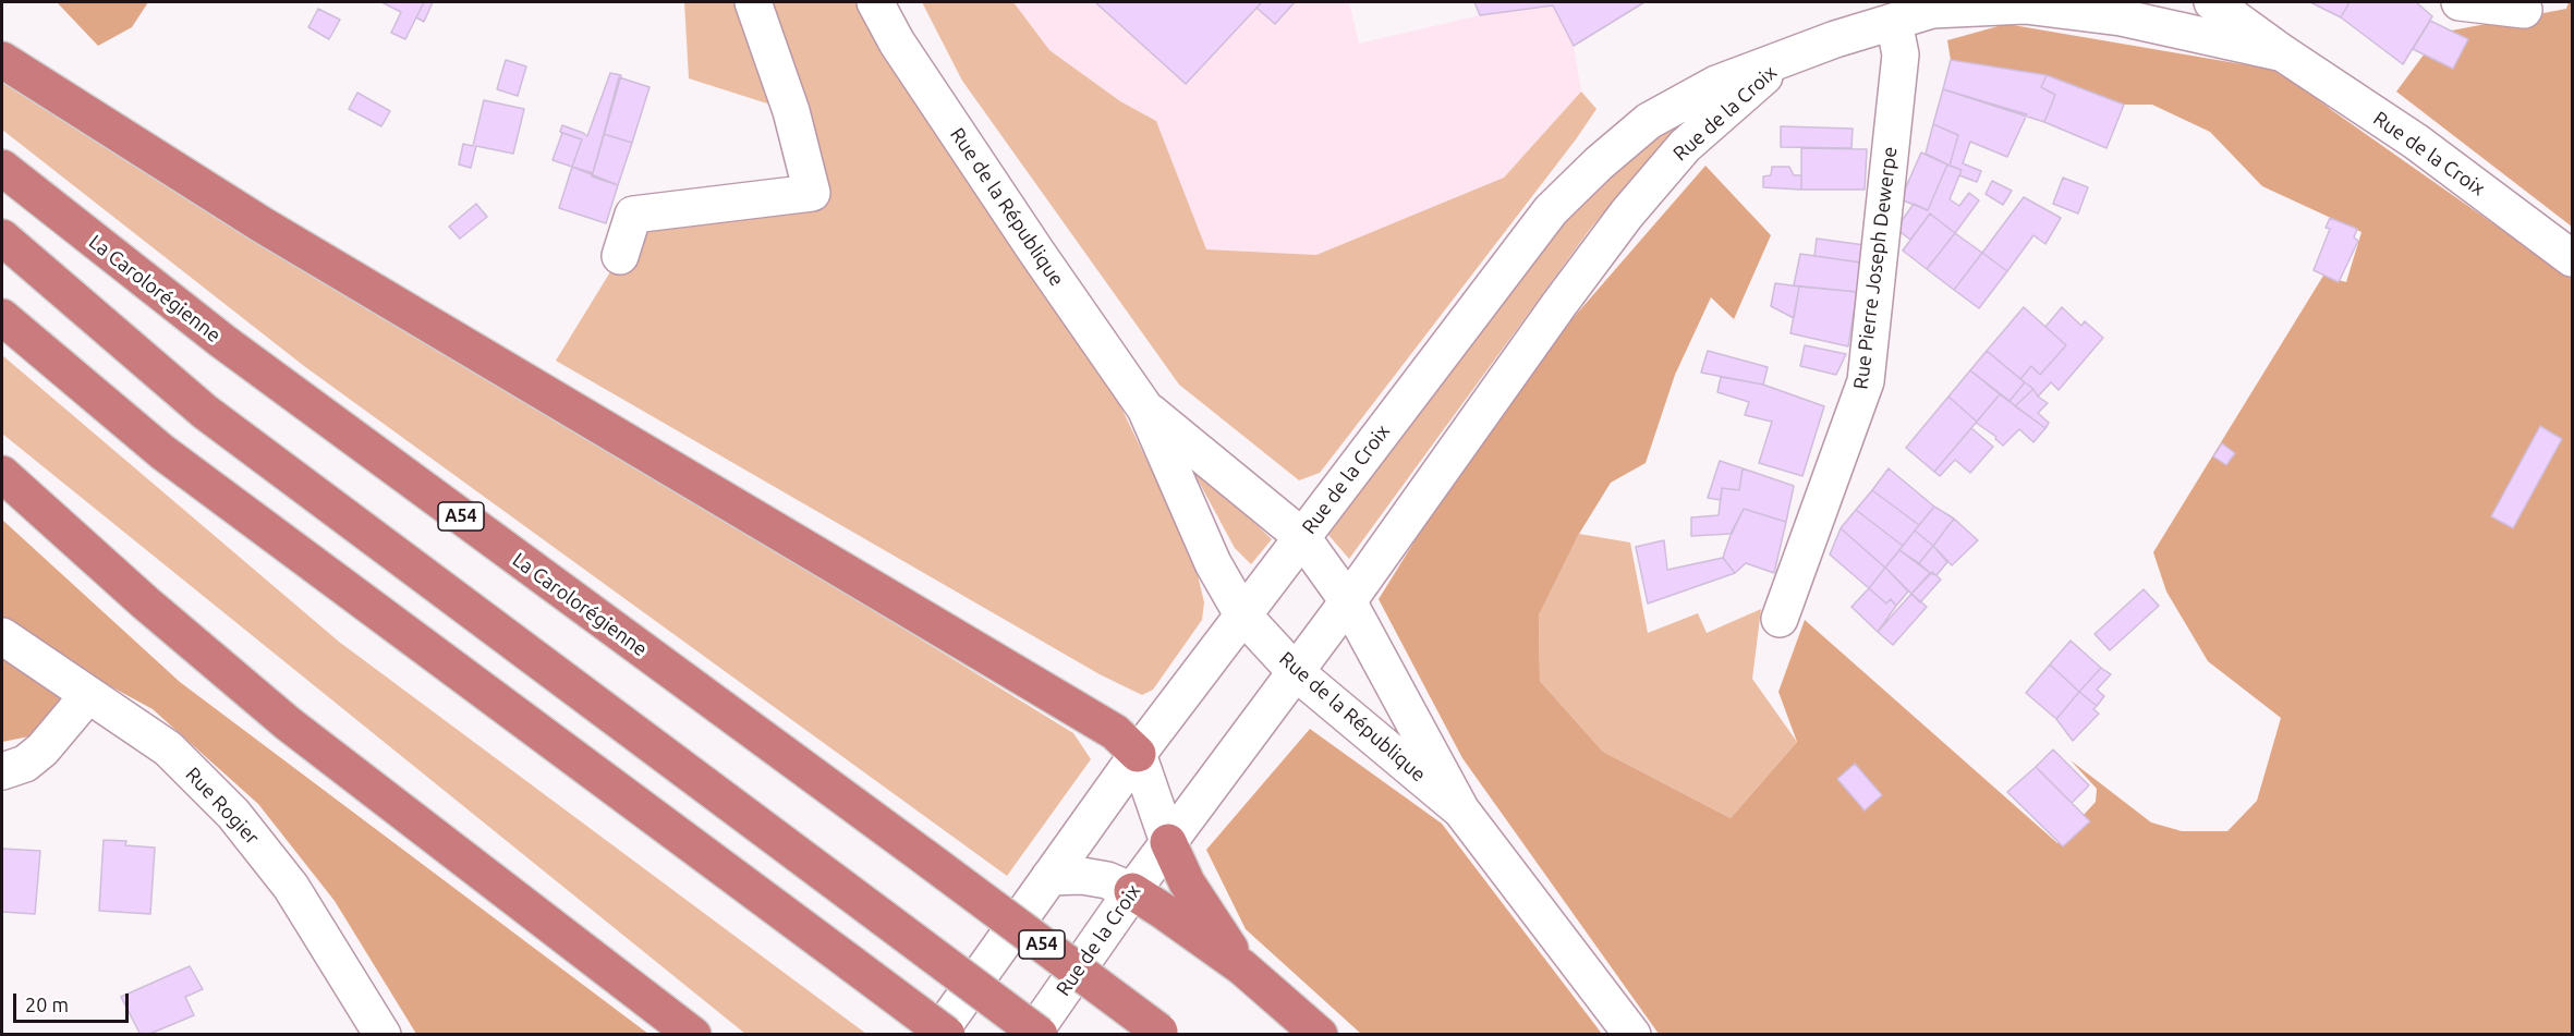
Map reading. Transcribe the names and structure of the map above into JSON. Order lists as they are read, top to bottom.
{
  "streets": {
    "highway": ["La Carolorégienne", "A54"],
    "street": [
      "Rue de la Croix",
      "Rue de la République",
      "Rue Pierre Joseph Dewerpe",
      "Rue Rogier"
    ]
  },
  "crossings": [
    ["Rue de la Croix", "Rue de la République"],
    ["Rue de la Croix", "Rue Pierre Joseph Dewerpe"]
  ],
  "scale_bar": "20 m"
}
